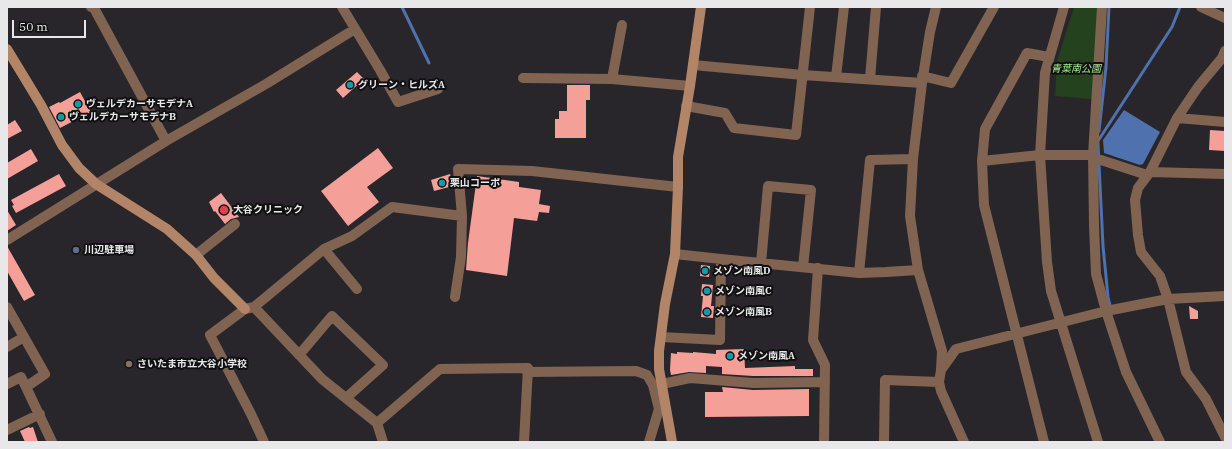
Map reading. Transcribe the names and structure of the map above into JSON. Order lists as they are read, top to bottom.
{
  "parks": ["青葉南公園"],
  "places": [
    "グリーン・ヒルズA",
    "ヴェルデカーサモデナA",
    "ヴェルデカーサモデナB",
    "栗山コーポ",
    "大谷クリニック",
    "川辺駐車場",
    "メゾン南風D",
    "メゾン南風C",
    "メゾン南風B",
    "メゾン南風A",
    "さいたま市立大谷小学校"
  ],
  "scale_bar": "50 m"
}
